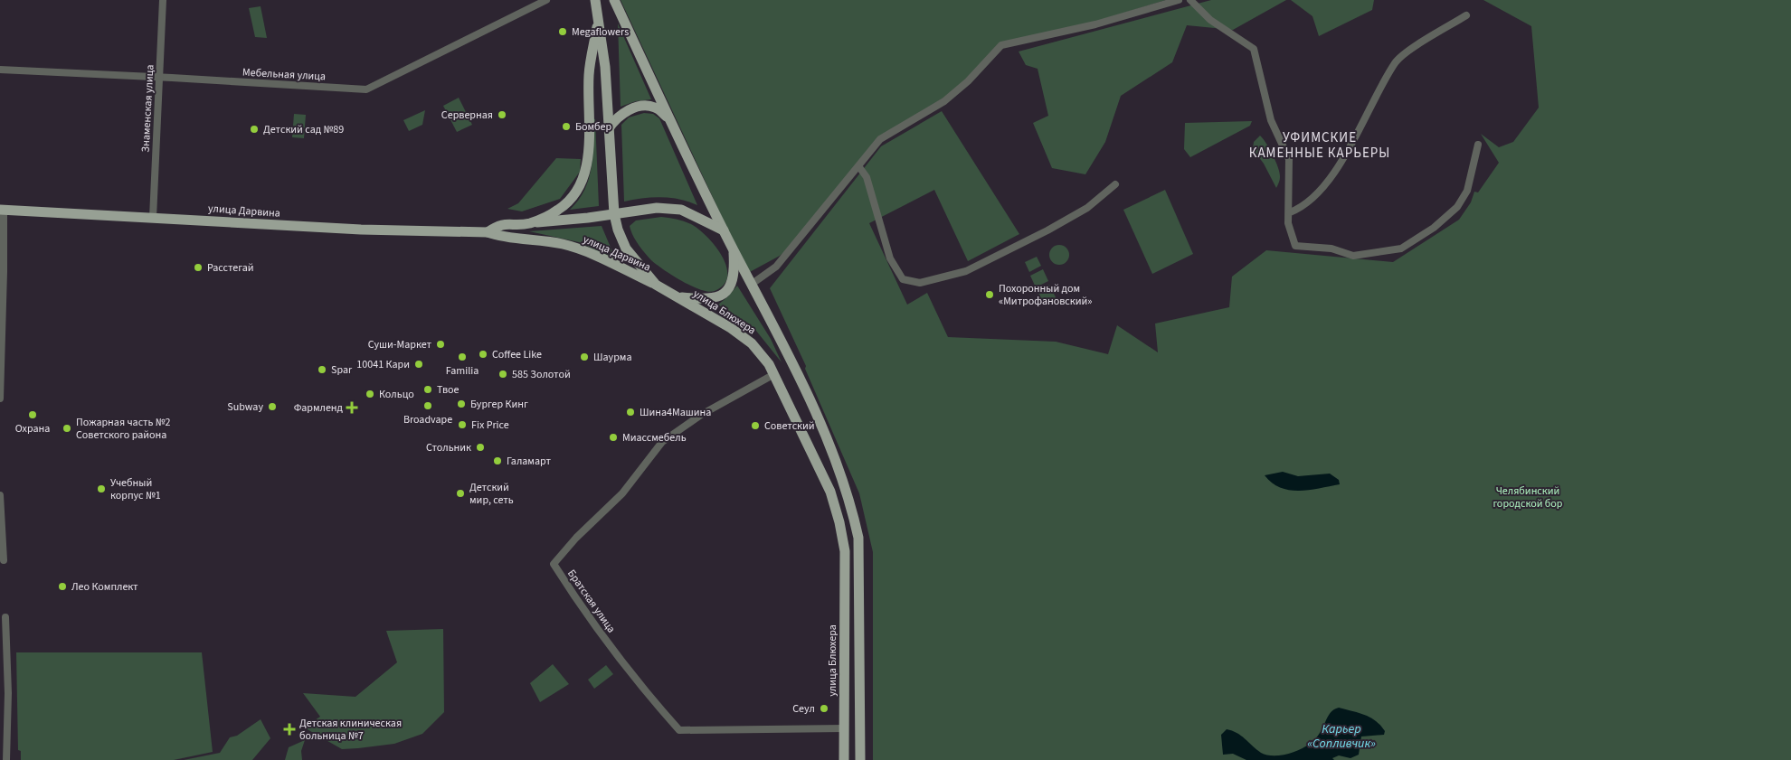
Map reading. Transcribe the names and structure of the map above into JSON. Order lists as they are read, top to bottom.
{
  "streets": {
    "main road": ["улица Дарвина", "улица Блюхера"],
    "street": ["Мебельная улица", "Знаменская улица", "Братская улица"]
  },
  "crossings": [
    ["Мебельная улица", "Знаменская улица"],
    ["Знаменская улица", "улица Дарвина"],
    ["улица Дарвина", "улица Блюхера"],
    ["улица Блюхера", "Братская улица"]
  ],
  "districts": ["УФИМСКИЕ КАМЕННЫЕ КАРЬЕРЫ"],
  "water": ["Карьер «Сопливчик»"],
  "parks": ["Челябинский городской бор"],
  "places": {
    "other": [
      "Megaflowers",
      "Серверная",
      "Бомбер",
      "Детский сад №89",
      "Расстегай",
      "Похоронный дом «Митрофановский»",
      "Суши-Маркет",
      "Coffee Like",
      "Familia",
      "Шаурма",
      "10041 Кари",
      "Spar",
      "585 Золотой",
      "Твое",
      "Кольцо",
      "Бургер Кинг",
      "Broadvape",
      "Subway",
      "Шина4Машина",
      "Охрана",
      "Fix Price",
      "Советский",
      "Пожарная часть №2 Советского района",
      "Миассмебель",
      "Стольник",
      "Галамарт",
      "Учебный корпус №1",
      "Детский мир, сеть",
      "Лео Комплект",
      "Сеул"
    ],
    "health": ["Фармленд", "Детская клиническая больница №7"]
  }
}
